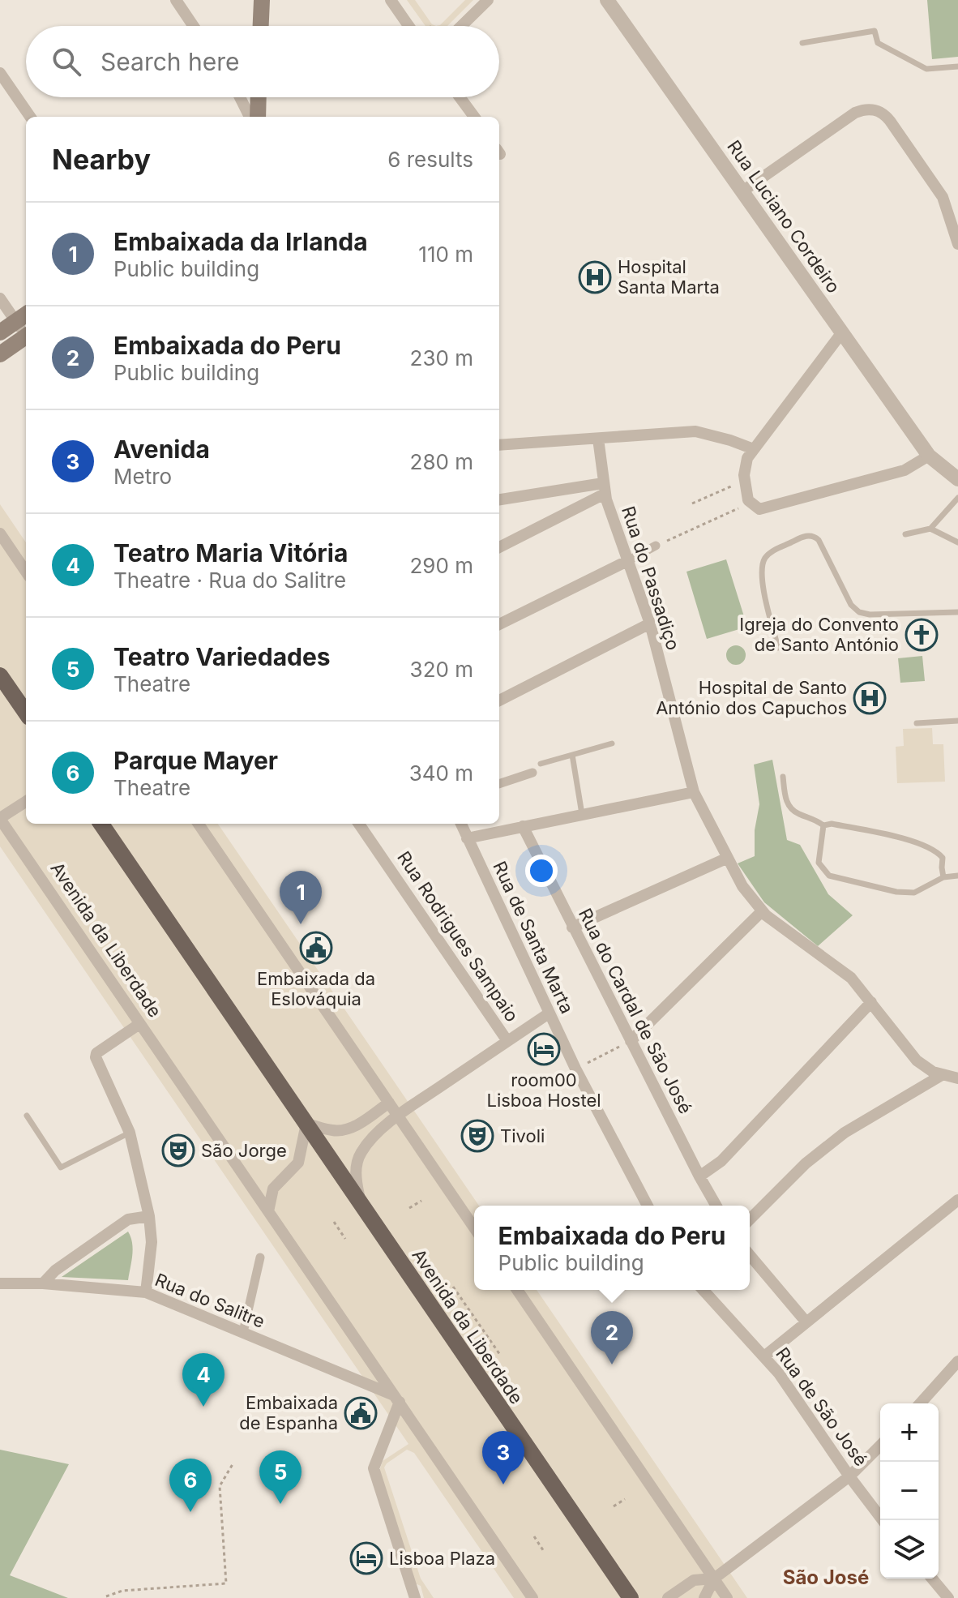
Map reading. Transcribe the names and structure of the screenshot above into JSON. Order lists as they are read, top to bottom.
{
  "streets": {
    "main road": ["Avenida da Liberdade"],
    "street": [
      "Rua Luciano Cordeiro",
      "Rua do Passadiço",
      "Rua Rodrigues Sampaio",
      "Rua de Santa Marta",
      "Rua do Cardal de São José",
      "Rua do Salitre",
      "Rua de São José"
    ]
  },
  "crossings": [
    ["Rua Rodrigues Sampaio", "Avenida da Liberdade"],
    ["Rua de Santa Marta", "Avenida da Liberdade"],
    ["Avenida da Liberdade", "Rua do Salitre"]
  ],
  "districts": ["São José"],
  "places": {
    "hospital": ["Hospital Santa Marta", "Hospital de Santo António dos Capuchos"],
    "church": ["Igreja do Convento de Santo António"],
    "public building": ["Embaixada da Eslováquia", "Embaixada de Espanha"],
    "hotel": ["room00 Lisboa Hostel", "Lisboa Plaza"],
    "theatre": ["Tivoli", "São Jorge"]
  },
  "page": {
    "search": "Search here",
    "heading": ["Nearby", "6 results"],
    "list": [
      {
        "mark": "1",
        "name": "Embaixada da Irlanda",
        "note": "Public building",
        "value": "110 m"
      },
      {
        "mark": "2",
        "name": "Embaixada do Peru",
        "note": "Public building",
        "value": "230 m"
      },
      {
        "mark": "3",
        "name": "Avenida",
        "note": "Metro",
        "value": "280 m"
      },
      {
        "mark": "4",
        "name": "Teatro Maria Vitória",
        "note": "Theatre · Rua do Salitre",
        "value": "290 m"
      },
      {
        "mark": "5",
        "name": "Teatro Variedades",
        "note": "Theatre",
        "value": "320 m"
      },
      {
        "mark": "6",
        "name": "Parque Mayer",
        "note": "Theatre",
        "value": "340 m"
      }
    ],
    "pins": [
      "1",
      "2",
      "4",
      "3",
      "5",
      "6"
    ],
    "popup": ["Embaixada do Peru", "Public building"],
    "map_buttons": ["+", "−"]
  }
}
